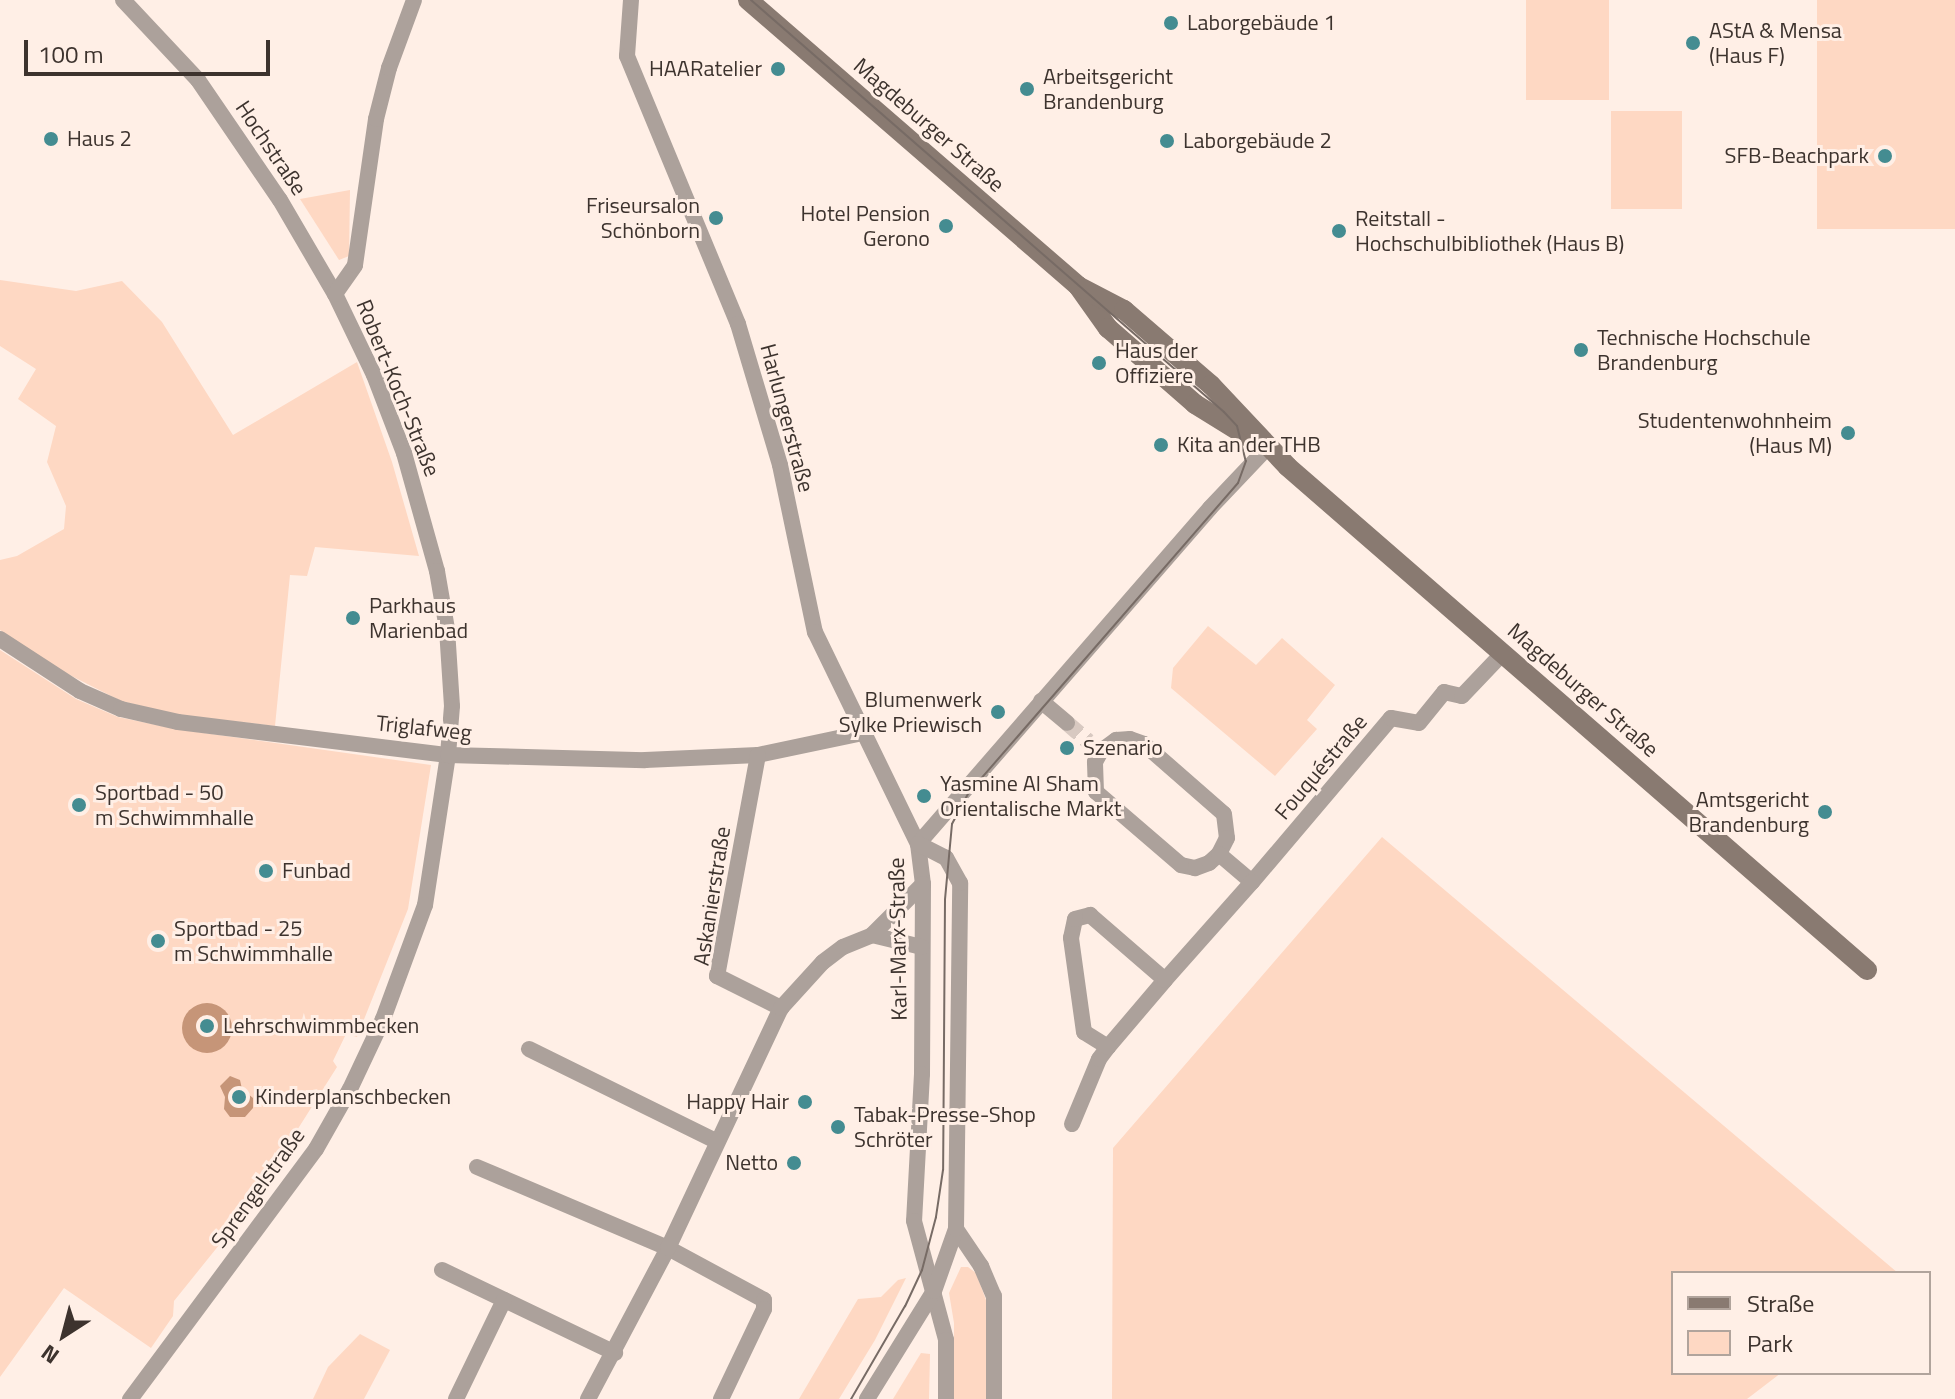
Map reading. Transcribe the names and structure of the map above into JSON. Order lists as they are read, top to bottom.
{
  "streets": {
    "street": [
      "Magdeburger Straße",
      "Hochstraße",
      "Robert-Koch-Straße",
      "Harlungerstraße",
      "Triglafweg",
      "Fouquéstraße",
      "Askanierstraße",
      "Karl-Marx-Straße",
      "Sprengelstraße"
    ]
  },
  "crossings": [
    ["Magdeburger Straße", "Fouquéstraße"],
    ["Hochstraße", "Robert-Koch-Straße"],
    ["Robert-Koch-Straße", "Triglafweg"],
    ["Robert-Koch-Straße", "Sprengelstraße"],
    ["Harlungerstraße", "Triglafweg"],
    ["Harlungerstraße", "Karl-Marx-Straße"],
    ["Triglafweg", "Askanierstraße"],
    ["Triglafweg", "Sprengelstraße"]
  ],
  "places": [
    "Laborgebäude 1",
    "AStA & Mensa (Haus F)",
    "HAARatelier",
    "Arbeitsgericht Brandenburg",
    "Haus 2",
    "Laborgebäude 2",
    "SFB-Beachpark",
    "Friseursalon Schönborn",
    "Hotel Pension Gerono",
    "Reitstall - Hochschulbibliothek (Haus B)",
    "Technische Hochschule Brandenburg",
    "Haus der Offiziere",
    "Studentenwohnheim (Haus M)",
    "Kita an der THB",
    "Parkhaus Marienbad",
    "Blumenwerk Sylke Priewisch",
    "Szenario",
    "Yasmine Al Sham Orientalische Markt",
    "Sportbad - 50 m Schwimmhalle",
    "Amtsgericht Brandenburg",
    "Funbad",
    "Sportbad - 25 m Schwimmhalle",
    "Lehrschwimmbecken",
    "Kinderplanschbecken",
    "Happy Hair",
    "Tabak-Presse-Shop Schröter",
    "Netto"
  ],
  "legend": ["Straße", "Park"],
  "scale_bar": "100 m",
  "north": "bottom left"
}
